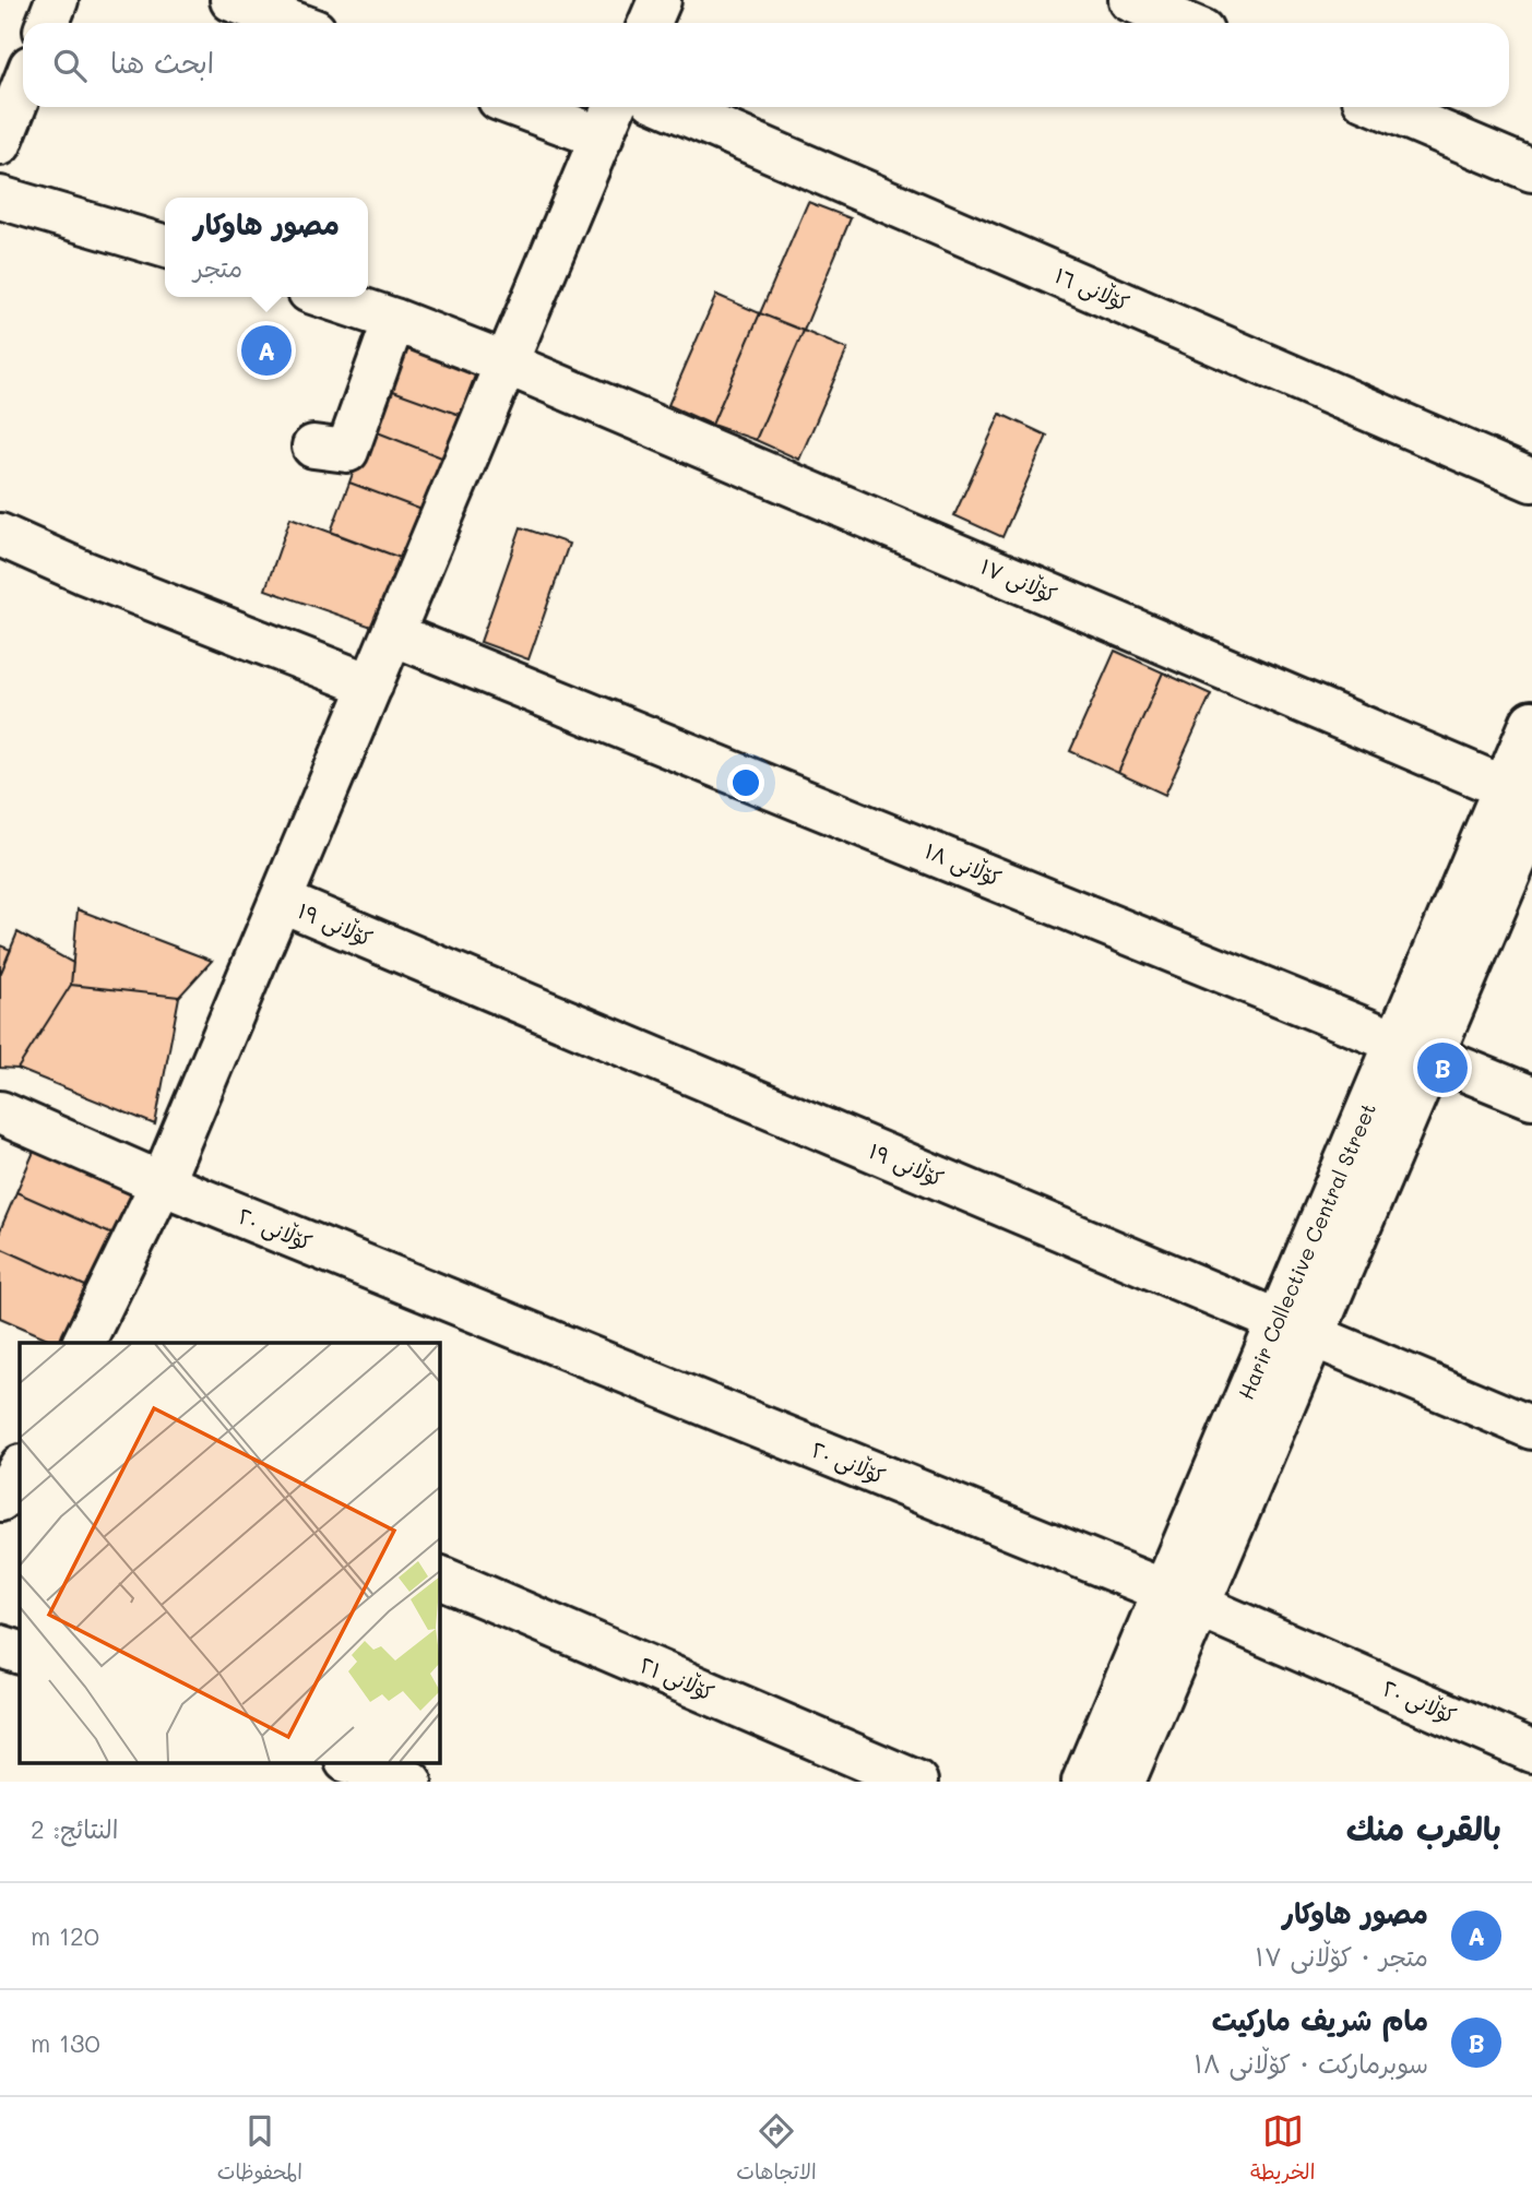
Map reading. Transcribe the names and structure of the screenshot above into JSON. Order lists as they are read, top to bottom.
{
  "streets": {
    "street": [
      "کۆڵانی ١٦",
      "کۆڵانی ١٧",
      "کۆڵانی ١٨",
      "کۆڵانی ١٩",
      "کۆڵانی ٢٠",
      "Harir Collective Central Street",
      "کۆڵانی ٢١"
    ]
  },
  "crossings": [
    ["کۆڵانی ١٧", "Harir Collective Central Street"],
    ["کۆڵانی ١٨", "Harir Collective Central Street"],
    ["کۆڵانی ١٩", "Harir Collective Central Street"],
    ["کۆڵانی ٢٠", "Harir Collective Central Street"]
  ],
  "page": {
    "search": "ابحث هنا",
    "popup": ["مصور هاوکار", "متجر"],
    "pins": ["A", "B"],
    "heading": ["بالقرب منك", "النتائج: 2"],
    "list": [
      {
        "mark": "A",
        "name": "مصور هاوکار",
        "note": "متجر · کۆڵانی ١٧",
        "value": "120 m"
      },
      {
        "mark": "B",
        "name": "مام شریف مارکیت",
        "note": "سوبرماركت · کۆڵانی ١٨",
        "value": "130 m"
      }
    ],
    "nav": ["الخريطة", "الاتجاهات", "المحفوظات"]
  }
}
